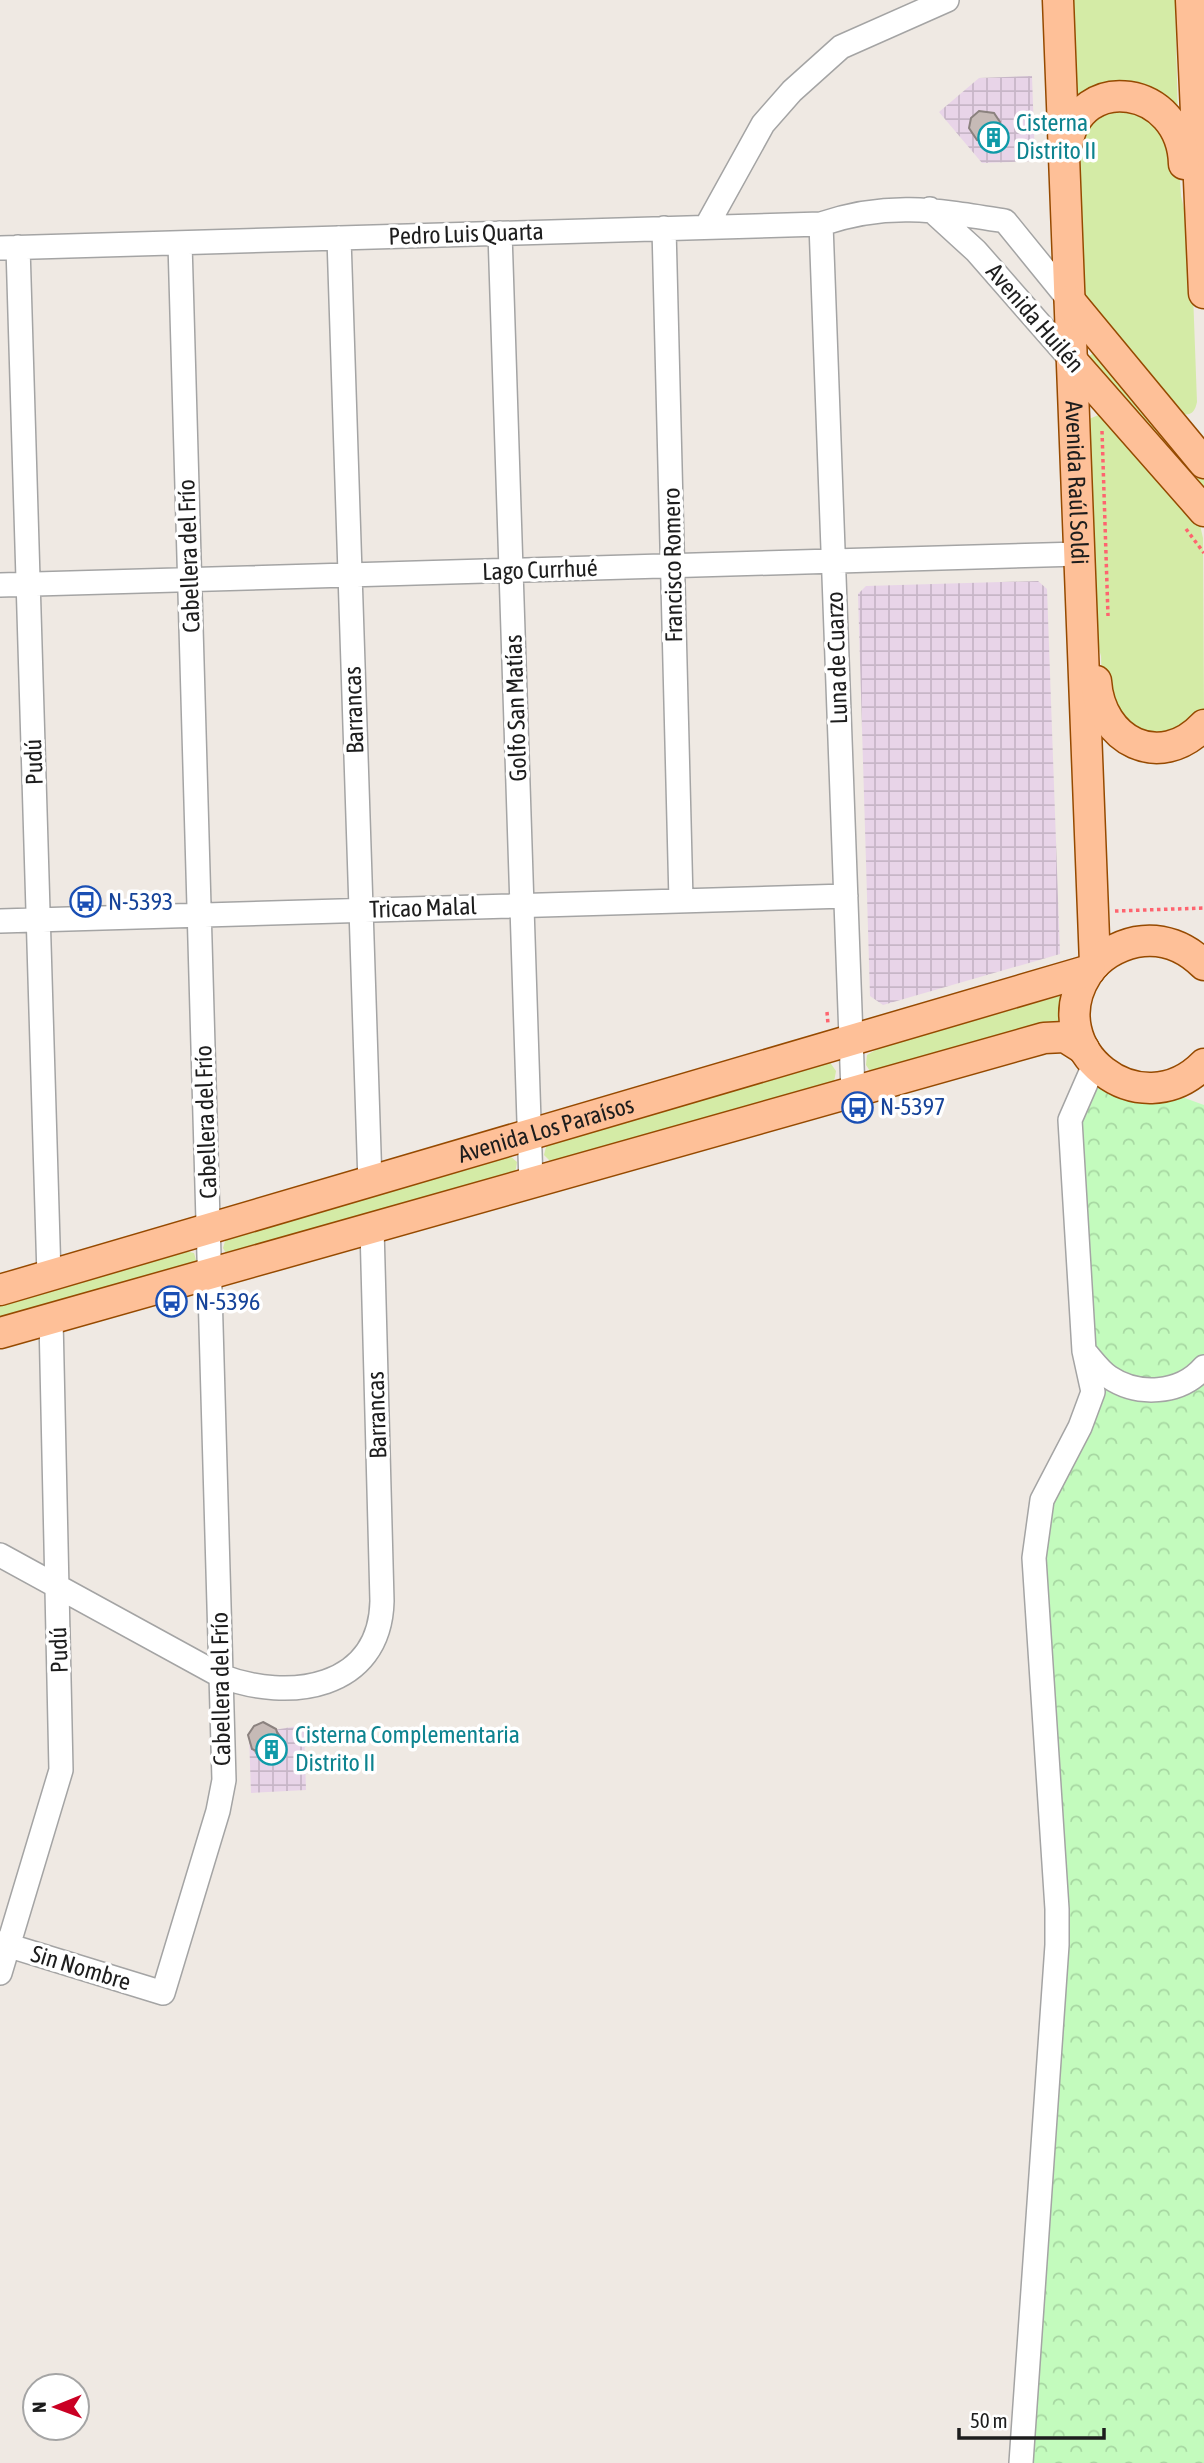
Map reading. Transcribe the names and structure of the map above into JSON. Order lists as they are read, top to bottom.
{
  "streets": {
    "main road": ["Avenida Huilén", "Avenida Raúl Soldi", "Avenida Los Paraísos"],
    "street": [
      "Pedro Luis Quarta",
      "Cabellera del Frío",
      "Francisco Romero",
      "Lago Currhué",
      "Luna de Cuarzo",
      "Golfo San Matías",
      "Barrancas",
      "Pudú",
      "Tricao Malal",
      "Sin Nombre"
    ]
  },
  "crossings": [
    ["Pedro Luis Quarta", "Avenida Huilén"],
    ["Pedro Luis Quarta", "Cabellera del Frío"],
    ["Pedro Luis Quarta", "Francisco Romero"],
    ["Pedro Luis Quarta", "Luna de Cuarzo"],
    ["Pedro Luis Quarta", "Golfo San Matías"],
    ["Pedro Luis Quarta", "Barrancas"],
    ["Pedro Luis Quarta", "Pudú"],
    ["Avenida Huilén", "Avenida Raúl Soldi"],
    ["Avenida Raúl Soldi", "Lago Currhué"],
    ["Avenida Raúl Soldi", "Avenida Los Paraísos"],
    ["Cabellera del Frío", "Lago Currhué"],
    ["Cabellera del Frío", "Barrancas"],
    ["Cabellera del Frío", "Tricao Malal"],
    ["Cabellera del Frío", "Avenida Los Paraísos"],
    ["Cabellera del Frío", "Sin Nombre"],
    ["Francisco Romero", "Lago Currhué"],
    ["Francisco Romero", "Tricao Malal"],
    ["Lago Currhué", "Luna de Cuarzo"],
    ["Lago Currhué", "Golfo San Matías"],
    ["Lago Currhué", "Barrancas"],
    ["Lago Currhué", "Pudú"],
    ["Luna de Cuarzo", "Tricao Malal"],
    ["Luna de Cuarzo", "Avenida Los Paraísos"],
    ["Golfo San Matías", "Tricao Malal"],
    ["Golfo San Matías", "Avenida Los Paraísos"],
    ["Barrancas", "Pudú"],
    ["Barrancas", "Tricao Malal"],
    ["Barrancas", "Avenida Los Paraísos"],
    ["Pudú", "Tricao Malal"],
    ["Pudú", "Avenida Los Paraísos"],
    ["Pudú", "Sin Nombre"]
  ],
  "places": {
    "building": ["Cisterna Distrito II", "Cisterna Complementaria Distrito II"],
    "bus stop": ["N-5393", "N-5397", "N-5396"]
  },
  "scale_bar": "50 m",
  "north": "left"
}
